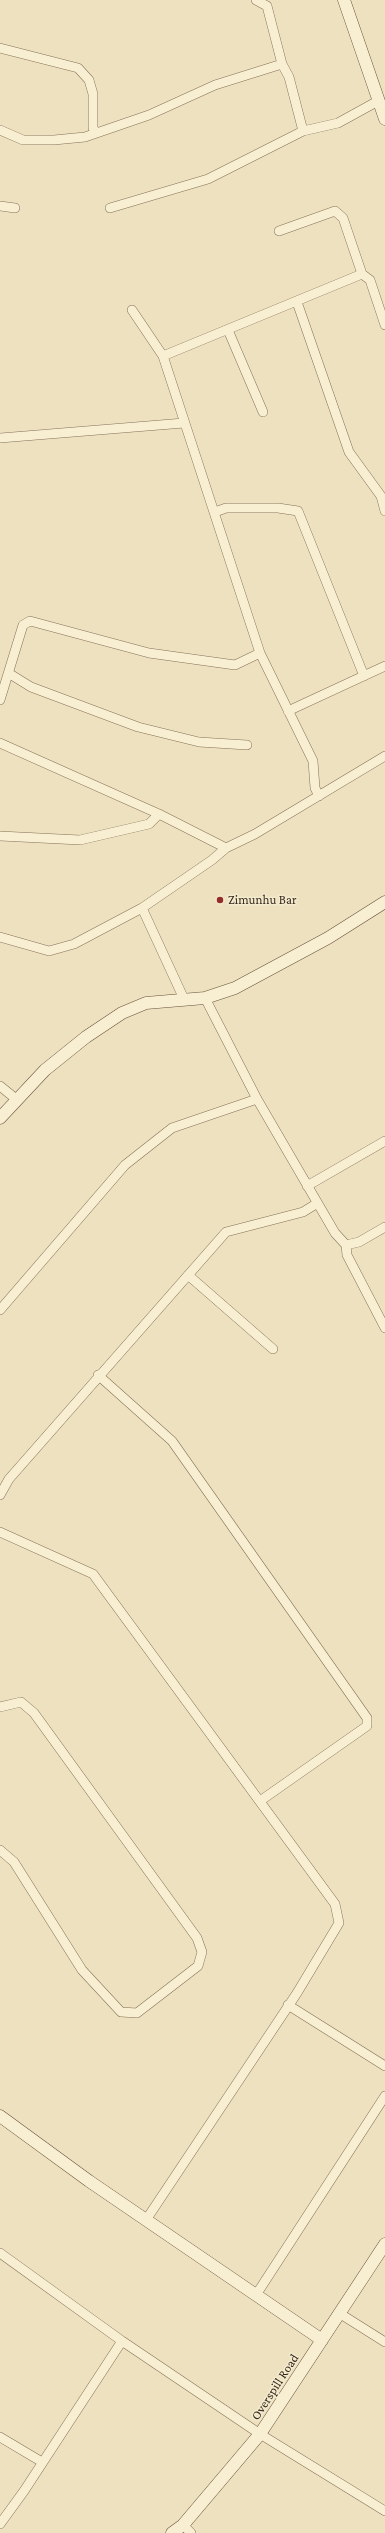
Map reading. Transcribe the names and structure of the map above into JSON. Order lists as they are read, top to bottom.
{
  "streets": {
    "street": ["Overspill Road"]
  },
  "places": ["Zimunhu Bar"]
}
